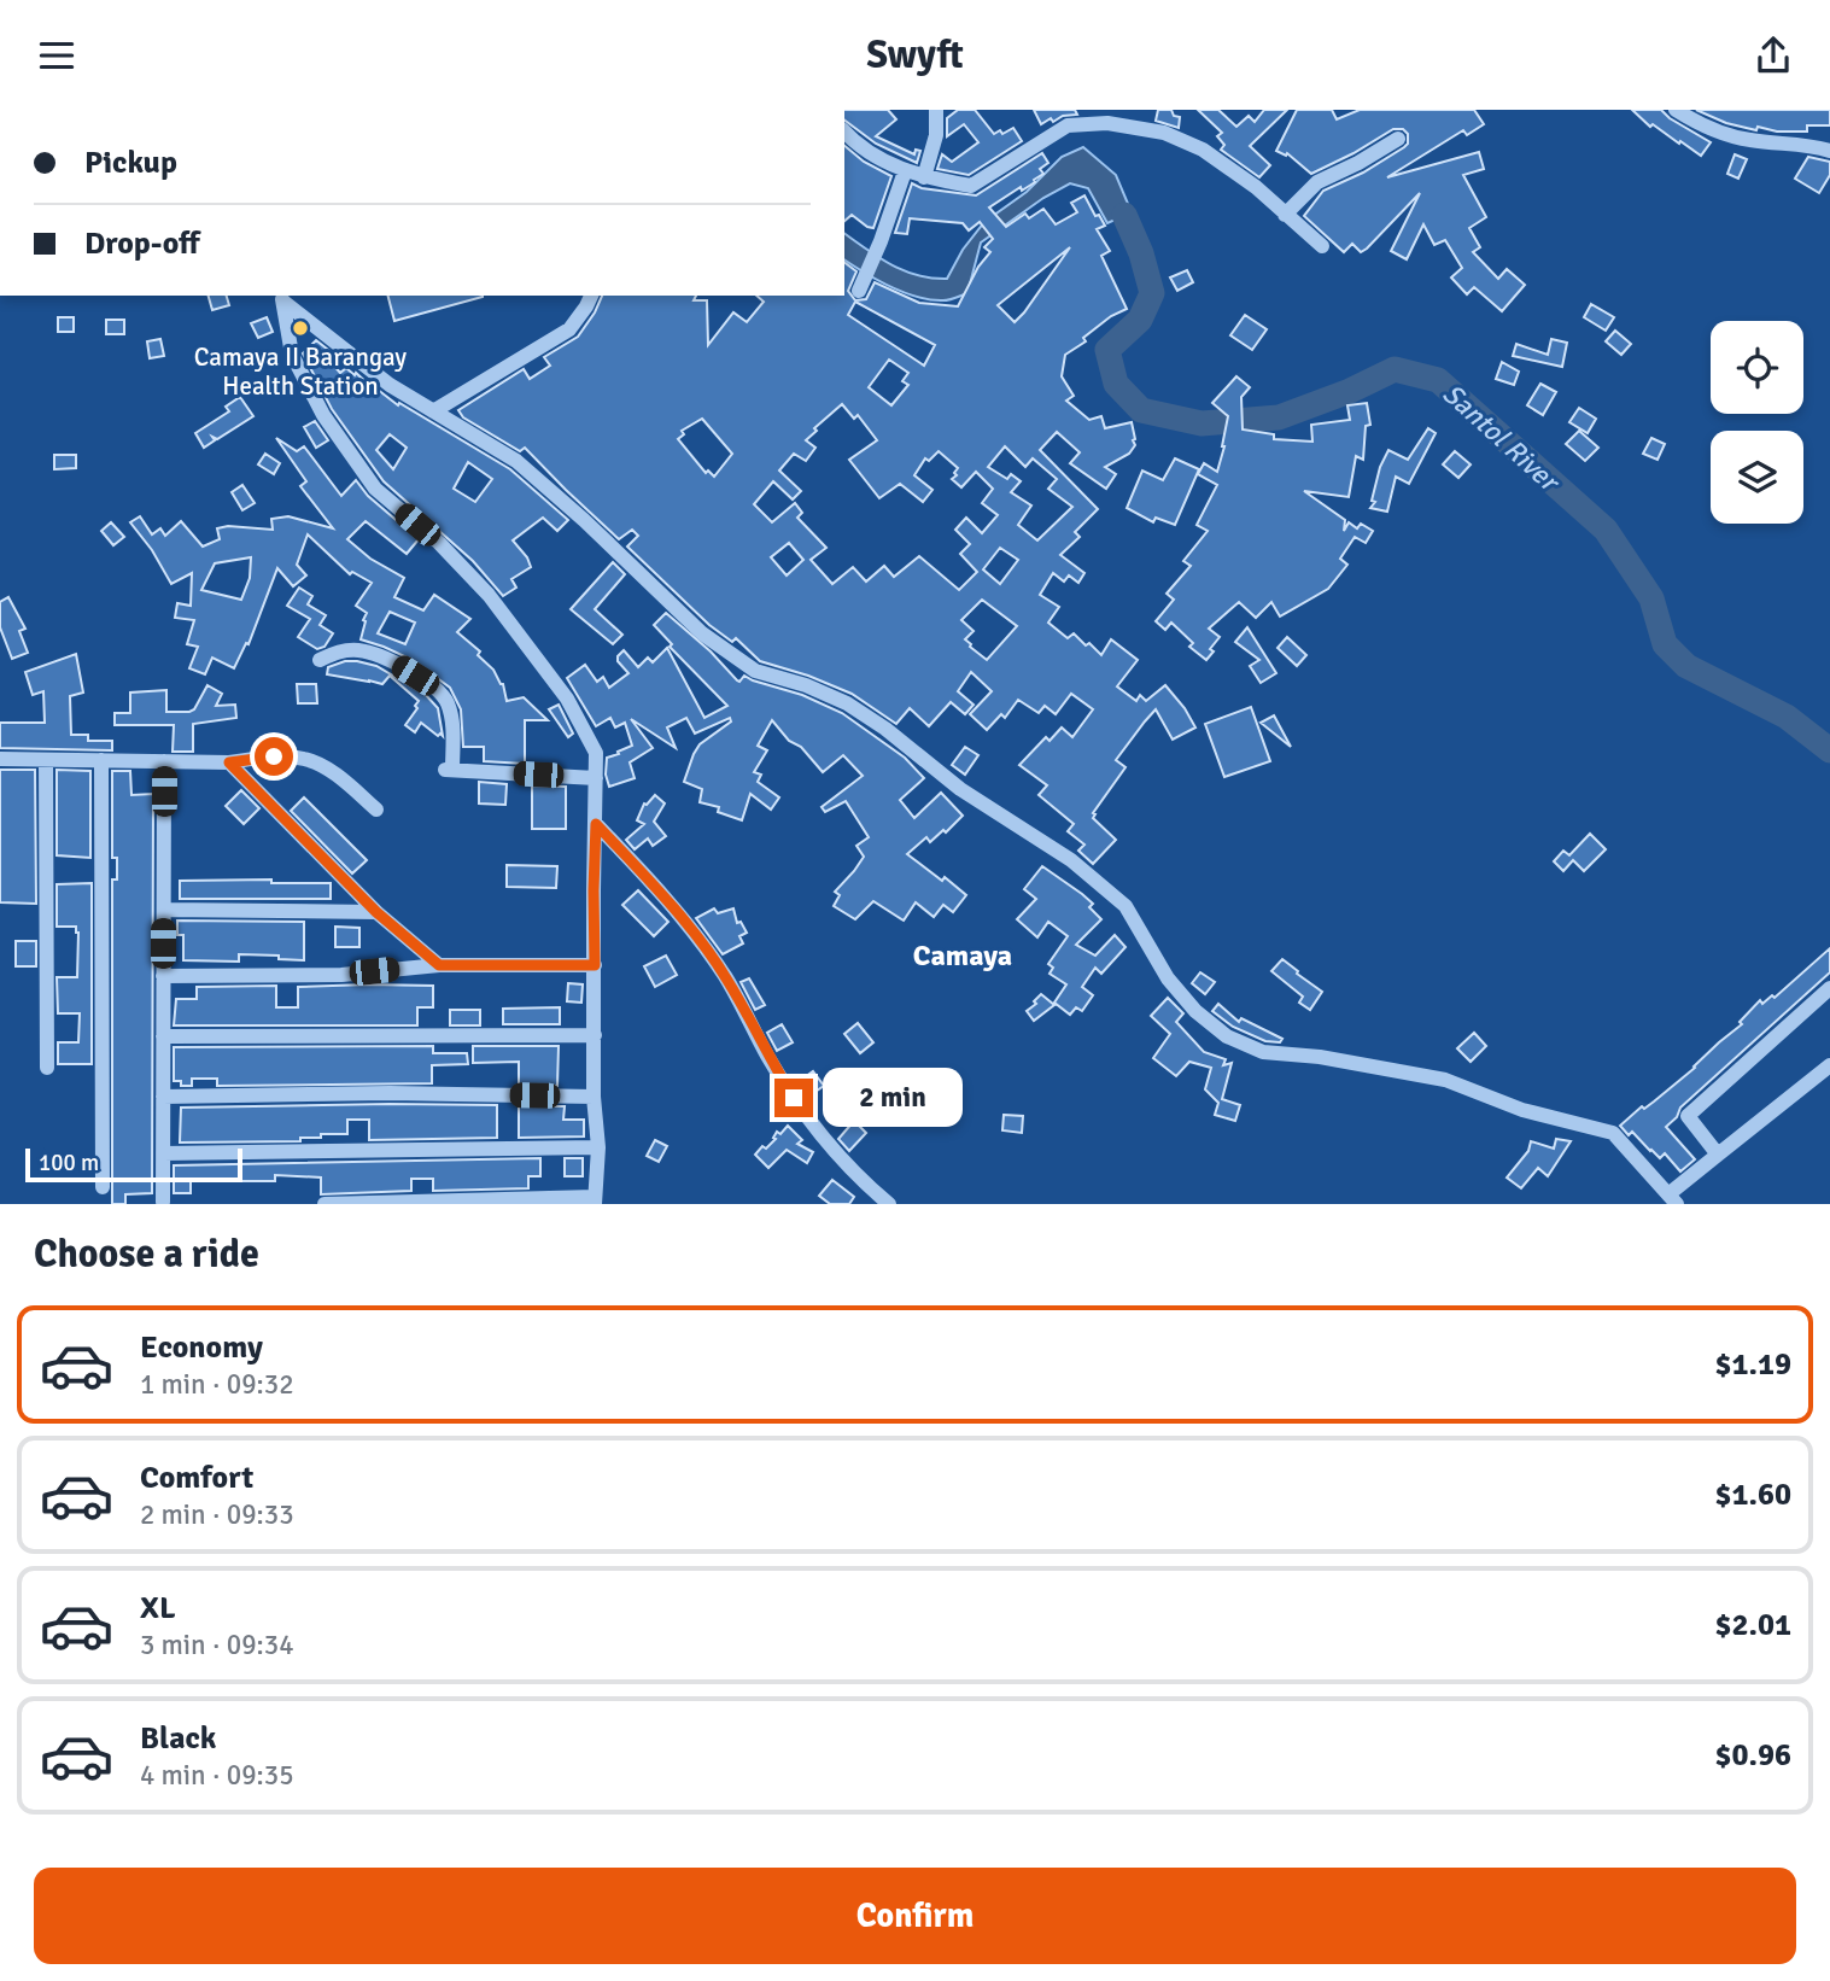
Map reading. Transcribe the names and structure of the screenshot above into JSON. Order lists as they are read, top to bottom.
{
  "districts": ["Camaya"],
  "water": ["Santol River"],
  "places": ["Camaya II Barangay Health Station"],
  "scale_bar": "100 m",
  "page": {
    "header": "Swyft",
    "banner": ["Pickup", "Drop-off"],
    "bubble": "2 min",
    "scale": "100 m",
    "heading": "Choose a ride",
    "list": [
      {
        "name": "Economy",
        "note": "1 min · 09:32",
        "value": "$1.19"
      },
      {
        "name": "Comfort",
        "note": "2 min · 09:33",
        "value": "$1.60"
      },
      {
        "name": "XL",
        "note": "3 min · 09:34",
        "value": "$2.01"
      },
      {
        "name": "Black",
        "note": "4 min · 09:35",
        "value": "$0.96"
      }
    ],
    "buttons": "Confirm"
  }
}
